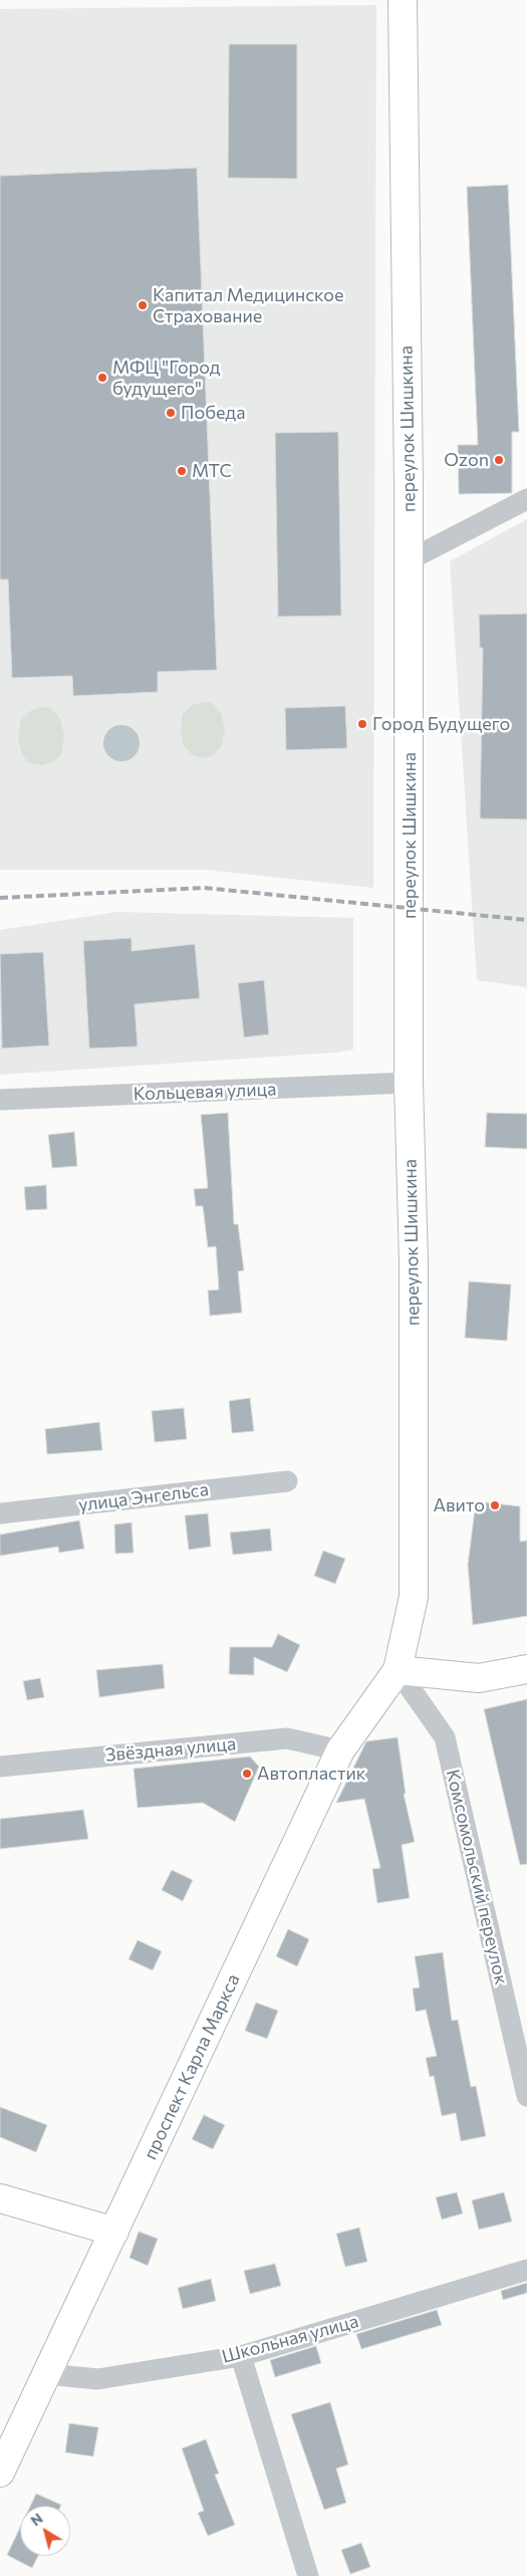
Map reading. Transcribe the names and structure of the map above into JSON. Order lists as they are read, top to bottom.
{
  "streets": {
    "main road": ["переулок Шишкина", "проспект Карла Маркса"],
    "street": [
      "Кольцевая улица",
      "улица Энгельса",
      "Звёздная улица",
      "Комсомольский переулок",
      "Школьная улица"
    ]
  },
  "crossings": [
    ["переулок Шишкина", "Кольцевая улица"],
    ["переулок Шишкина", "Комсомольский переулок"],
    ["переулок Шишкина", "проспект Карла Маркса"],
    ["Звёздная улица", "проспект Карла Маркса"],
    ["Комсомольский переулок", "проспект Карла Маркса"],
    ["проспект Карла Маркса", "Школьная улица"]
  ],
  "places": [
    "Капитал Медицинское Страхование",
    "МФЦ \"Город будущего\"",
    "Победа",
    "Ozon",
    "МТС",
    "Город Будущего",
    "Авито",
    "Автопластик"
  ],
  "north": "top left"
}
